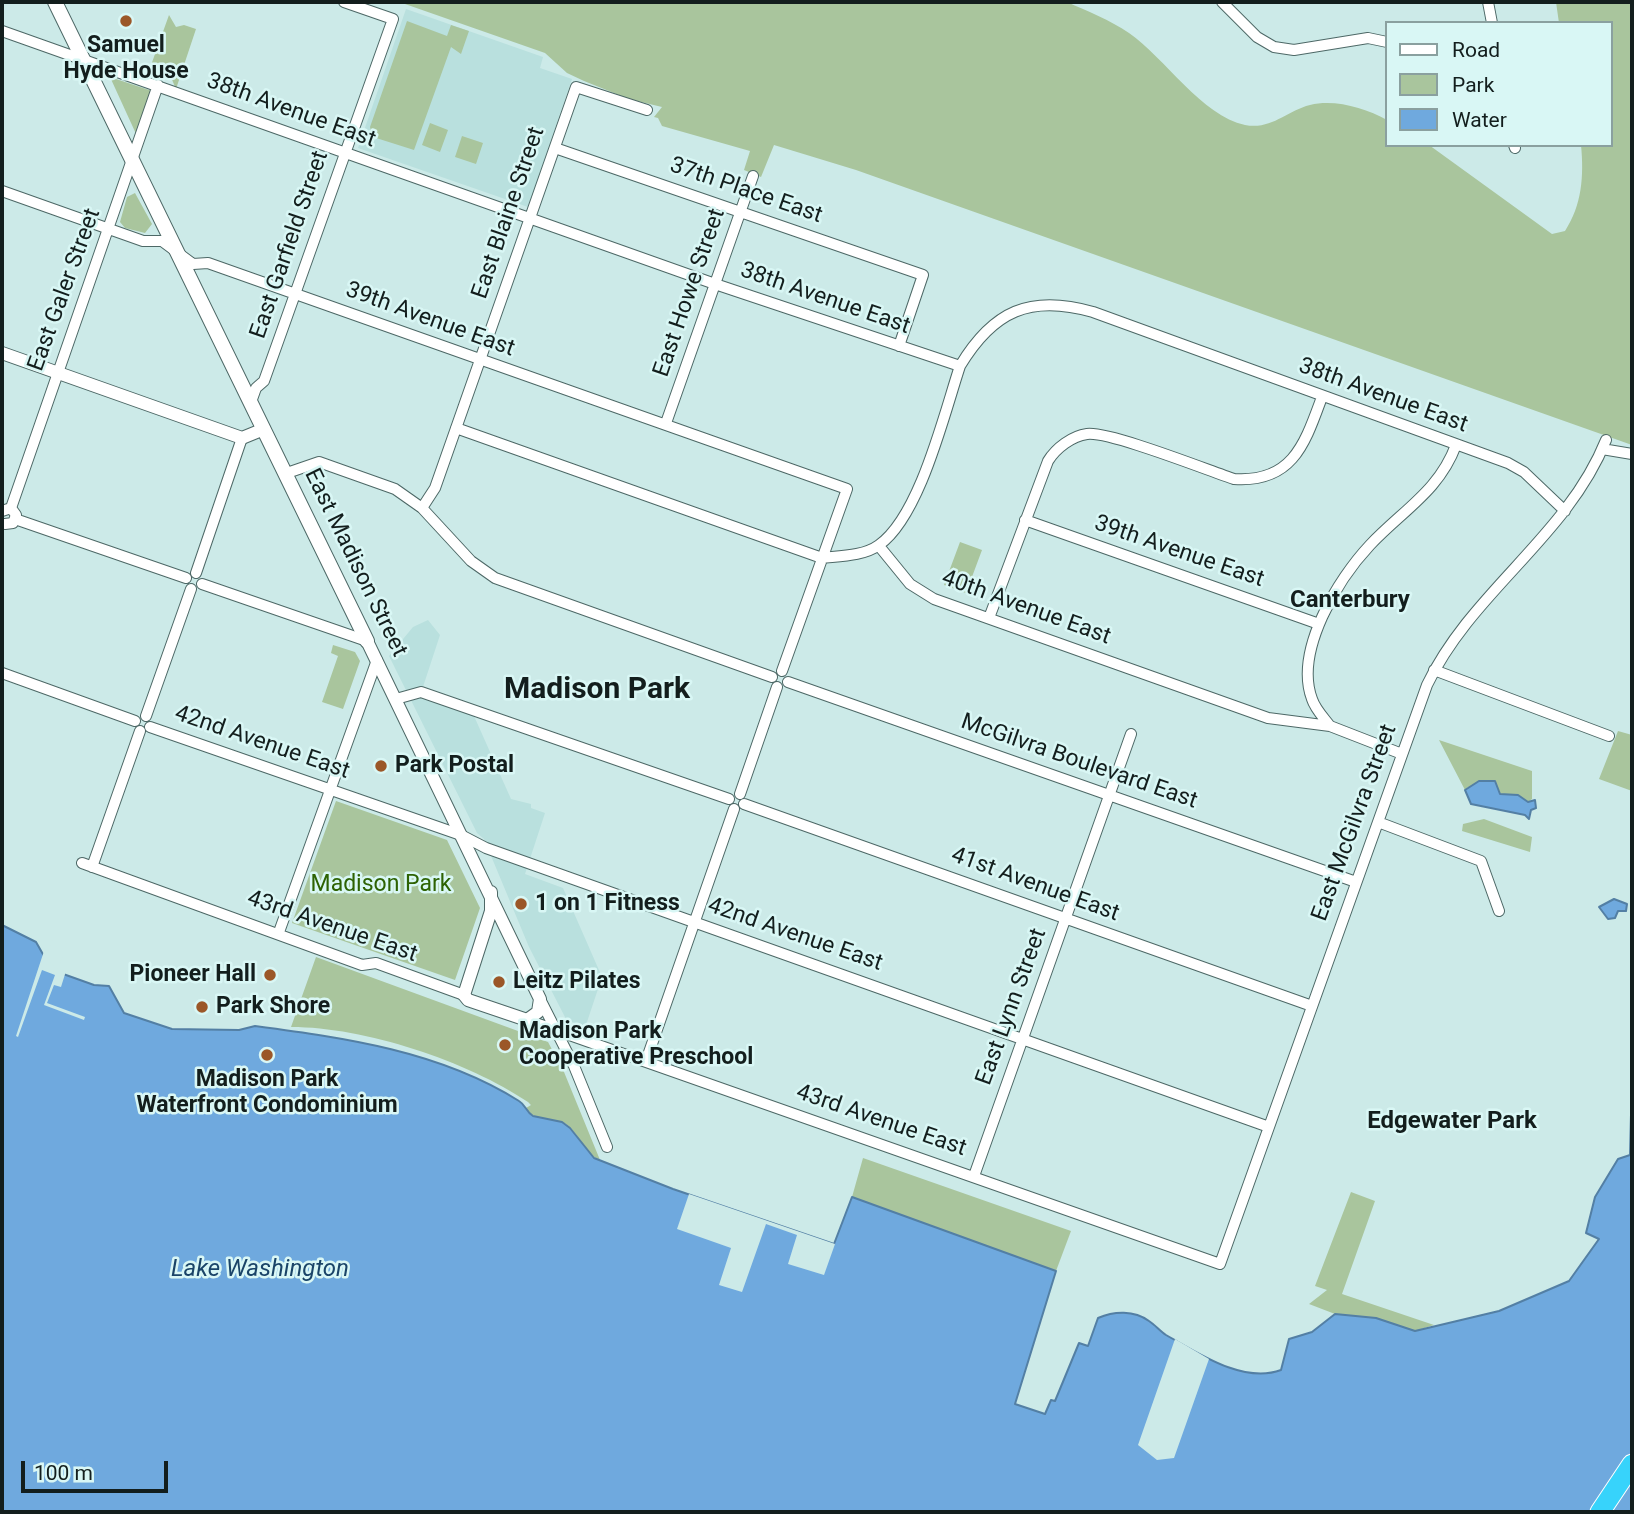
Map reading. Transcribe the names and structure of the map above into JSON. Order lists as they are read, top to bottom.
{
  "streets": {
    "main road": ["East Madison Street"],
    "street": [
      "38th Avenue East",
      "37th Place East",
      "East Blaine Street",
      "East Garfield Street",
      "East Galer Street",
      "East Howe Street",
      "39th Avenue East",
      "40th Avenue East",
      "42nd Avenue East",
      "McGilvra Boulevard East",
      "East McGilvra Street",
      "41st Avenue East",
      "43rd Avenue East",
      "East Lynn Street"
    ]
  },
  "crossings": [
    ["38th Avenue East", "37th Place East"],
    ["38th Avenue East", "East Blaine Street"],
    ["38th Avenue East", "East Garfield Street"],
    ["38th Avenue East", "East Galer Street"],
    ["38th Avenue East", "East Howe Street"],
    ["38th Avenue East", "East Madison Street"],
    ["38th Avenue East", "East McGilvra Street"],
    ["37th Place East", "East Blaine Street"],
    ["37th Place East", "East Howe Street"],
    ["East Blaine Street", "39th Avenue East"],
    ["East Blaine Street", "McGilvra Boulevard East"],
    ["East Garfield Street", "39th Avenue East"],
    ["East Garfield Street", "East Madison Street"],
    ["East Galer Street", "39th Avenue East"],
    ["East Galer Street", "East Madison Street"],
    ["East Howe Street", "39th Avenue East"],
    ["39th Avenue East", "East Madison Street"],
    ["East Madison Street", "42nd Avenue East"],
    ["East Madison Street", "McGilvra Boulevard East"],
    ["East Madison Street", "41st Avenue East"],
    ["East Madison Street", "43rd Avenue East"],
    ["40th Avenue East", "East McGilvra Street"],
    ["42nd Avenue East", "East McGilvra Street"],
    ["42nd Avenue East", "43rd Avenue East"],
    ["42nd Avenue East", "East Lynn Street"],
    ["McGilvra Boulevard East", "East McGilvra Street"],
    ["McGilvra Boulevard East", "East Lynn Street"],
    ["East McGilvra Street", "41st Avenue East"],
    ["East McGilvra Street", "43rd Avenue East"],
    ["41st Avenue East", "East Lynn Street"],
    ["43rd Avenue East", "East Lynn Street"]
  ],
  "districts": ["Canterbury", "Madison Park", "Edgewater Park"],
  "water": ["Lake Washington"],
  "parks": ["Madison Park"],
  "places": [
    "Samuel Hyde House",
    "Park Postal",
    "1 on 1 Fitness",
    "Pioneer Hall",
    "Leitz Pilates",
    "Park Shore",
    "Madison Park Cooperative Preschool",
    "Madison Park Waterfront Condominium"
  ],
  "legend": ["Road", "Park", "Water"],
  "scale_bar": "100 m"
}
